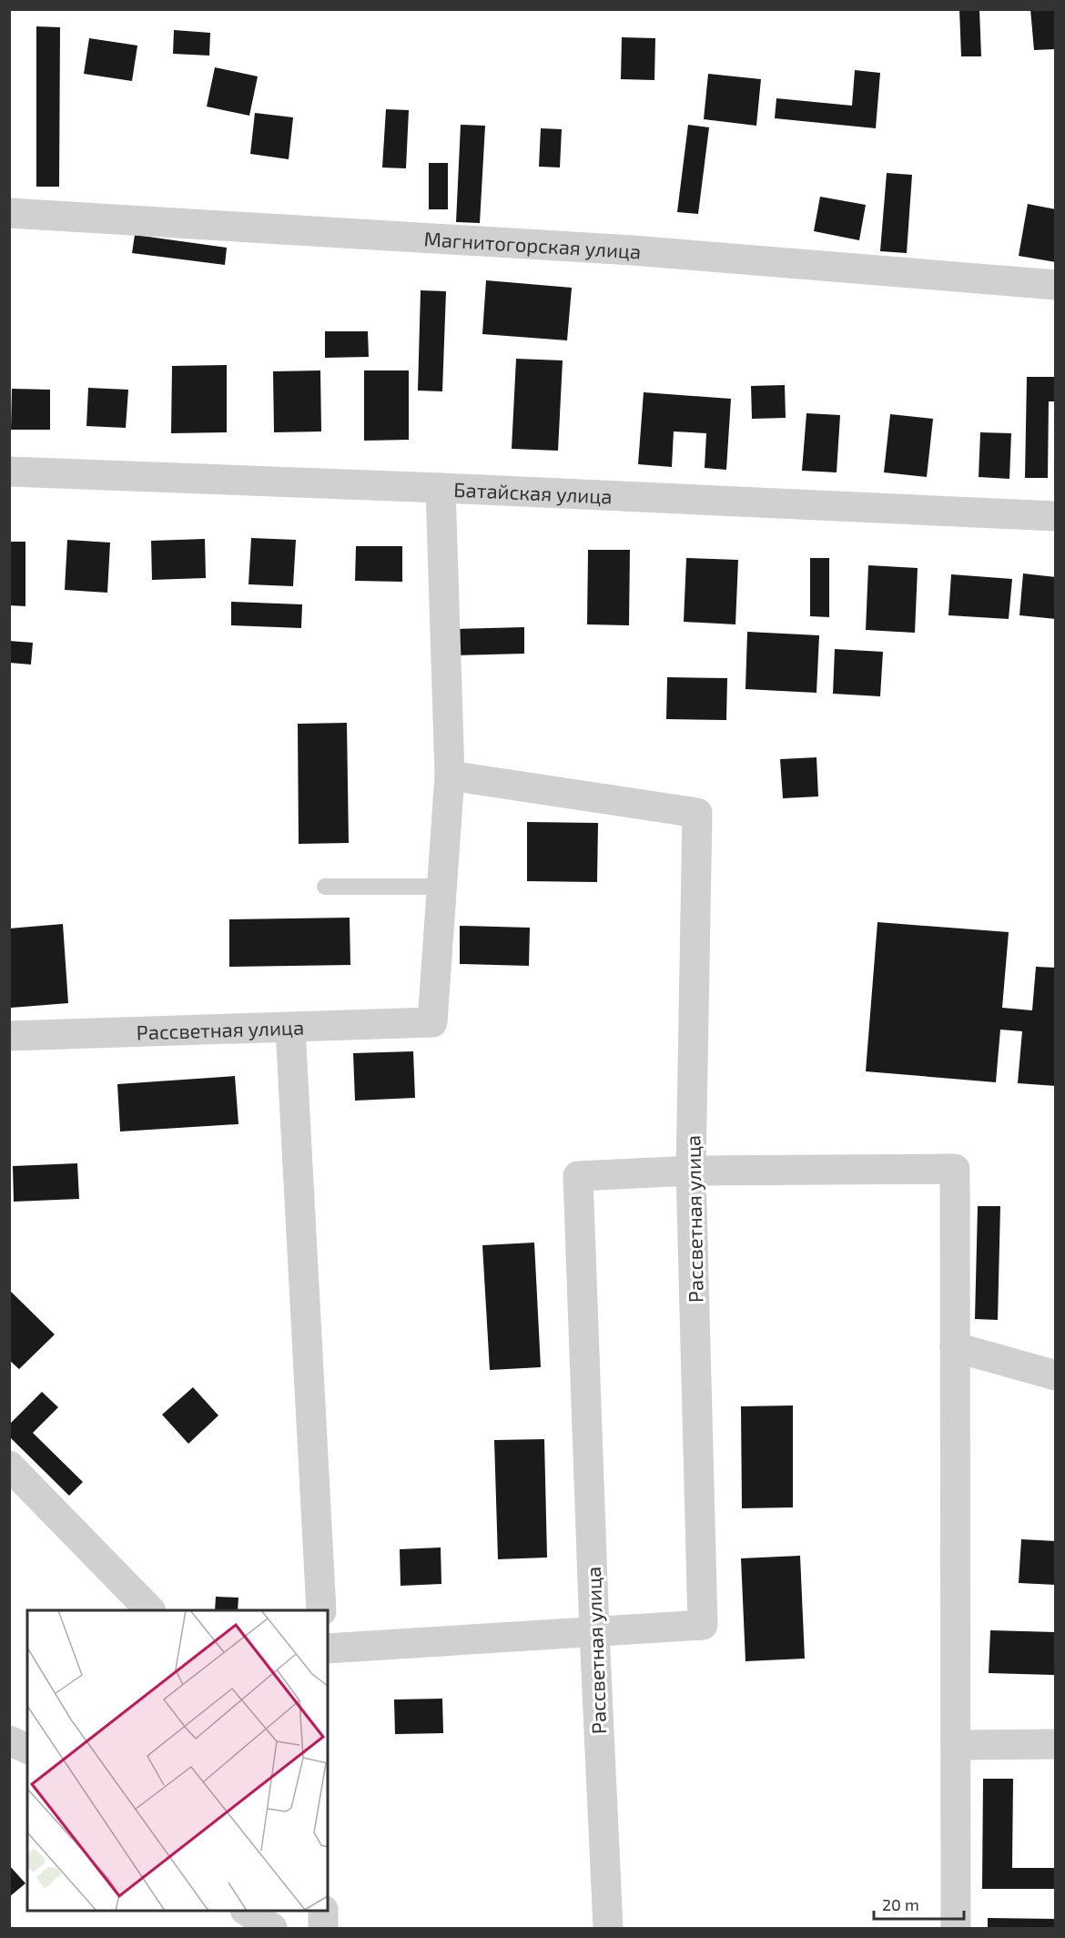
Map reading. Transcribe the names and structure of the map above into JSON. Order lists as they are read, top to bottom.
{
  "streets": {
    "street": ["Магнитогорская улица", "Батайская улица", "Рассветная улица"]
  },
  "scale_bar": "20 m"
}
